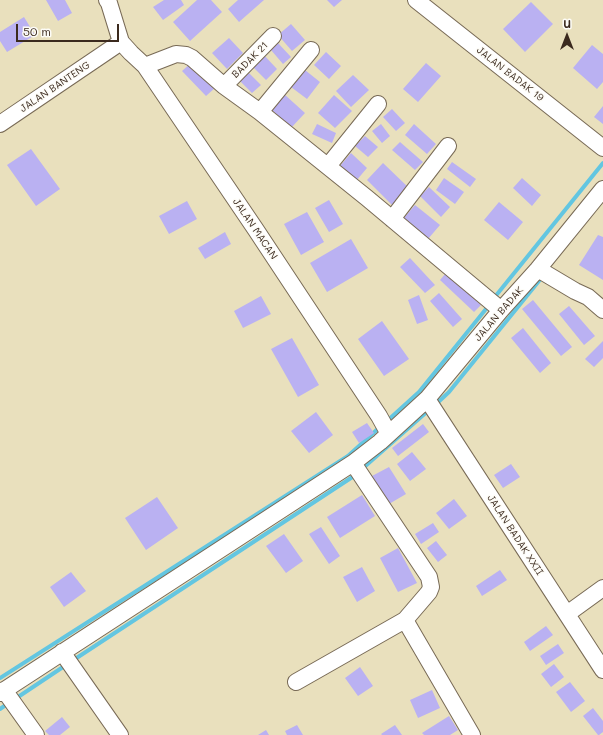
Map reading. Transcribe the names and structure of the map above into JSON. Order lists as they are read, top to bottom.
{
  "streets": {
    "street": [
      "BADAK 21",
      "JALAN BADAK 19",
      "JALAN BANTENG",
      "JALAN MACAN",
      "JALAN BADAK",
      "JALAN BADAK XXII"
    ]
  },
  "crossings": [
    ["BADAK 21", "JALAN MACAN"],
    ["JALAN BANTENG", "JALAN MACAN"],
    ["JALAN MACAN", "JALAN BADAK"],
    ["JALAN BADAK", "JALAN BADAK XXII"]
  ],
  "scale_bar": "50 m",
  "north": "top"
}
